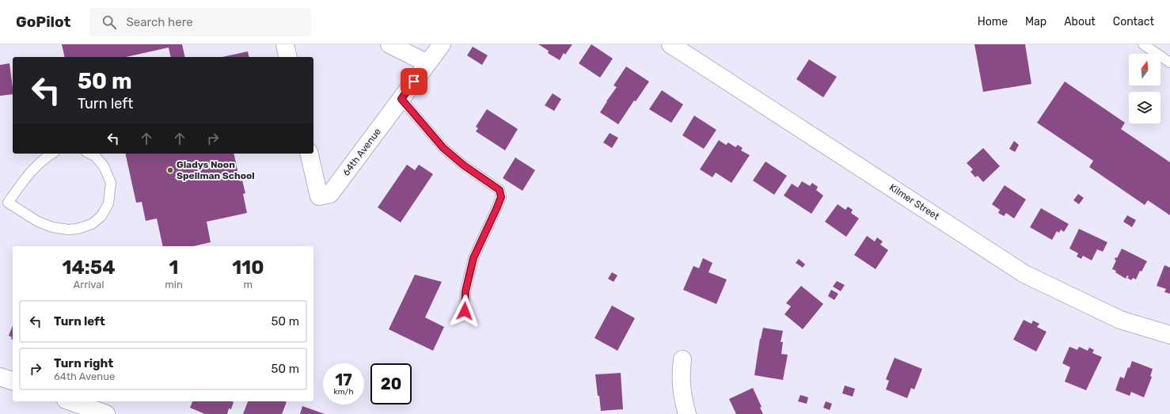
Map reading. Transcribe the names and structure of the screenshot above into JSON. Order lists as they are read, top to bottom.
{
  "streets": {
    "street": ["64th Avenue", "Kilmer Street"]
  },
  "places": ["Gladys Noon Spellman School"],
  "north": "top",
  "page": {
    "header": "GoPilot",
    "search": "Search here",
    "nav": [
      "Home",
      "Map",
      "About",
      "Contact"
    ],
    "turn": ["50 m", "Turn left"],
    "eta": [
      "14:54",
      "Arrival",
      "1",
      "min",
      "110",
      "m"
    ],
    "list": [
      {
        "name": "Turn left",
        "value": "50 m"
      },
      {
        "name": "Turn right",
        "note": "64th Avenue",
        "value": "50 m"
      }
    ],
    "speed": "17 km/h",
    "limit": "20"
  }
}
